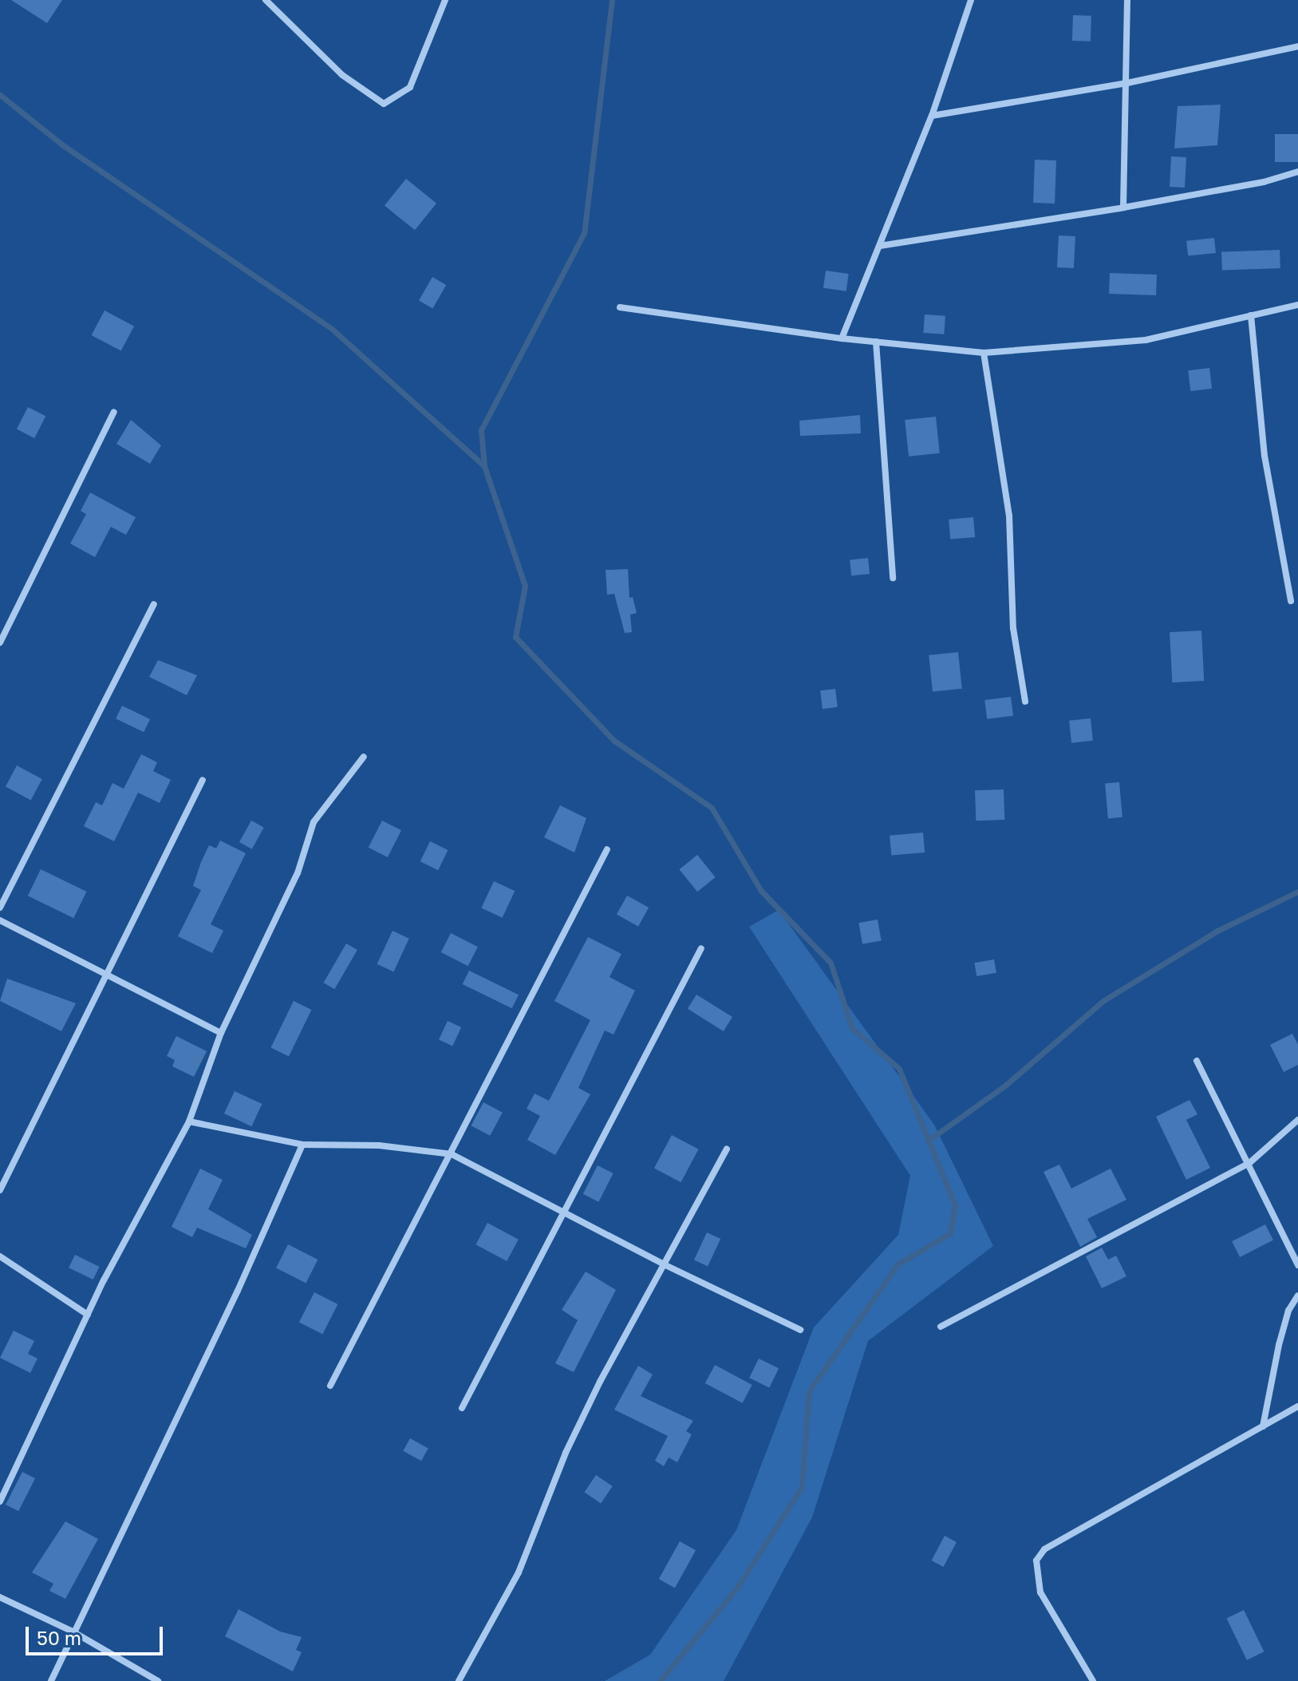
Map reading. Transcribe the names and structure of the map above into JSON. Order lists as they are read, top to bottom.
{
  "scale_bar": "50 m"
}
